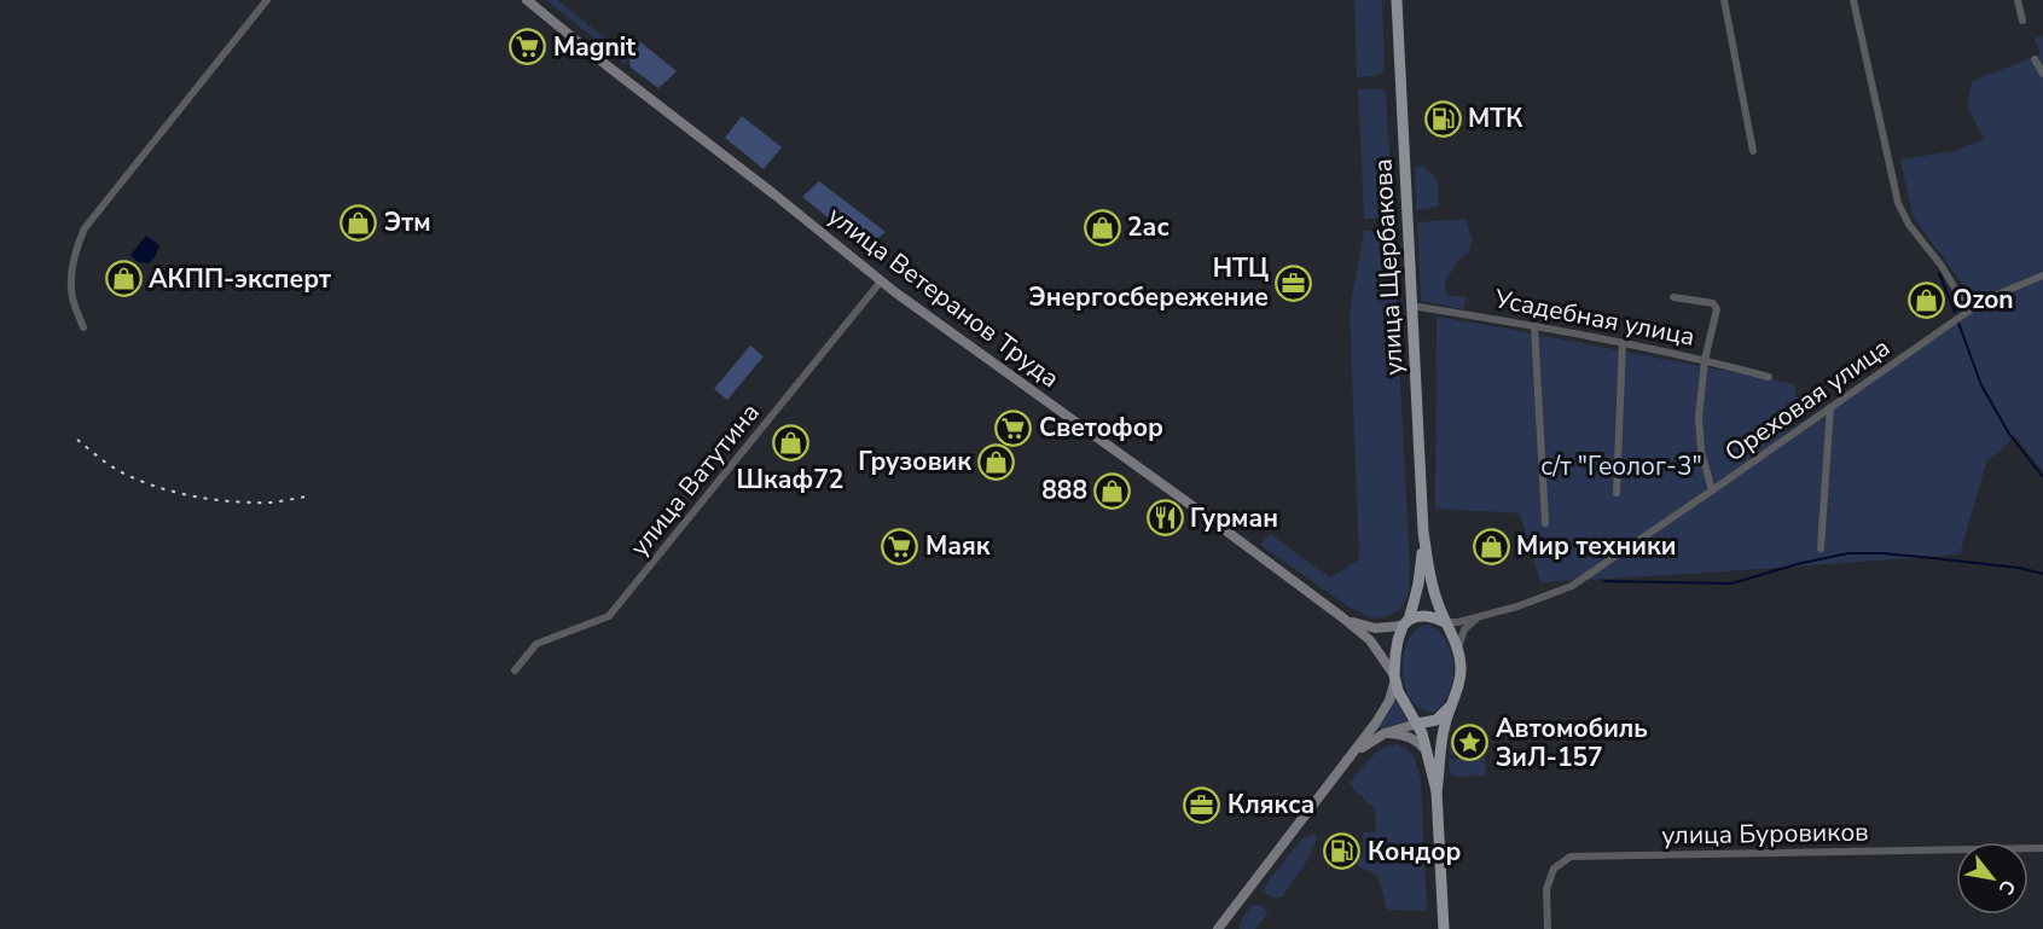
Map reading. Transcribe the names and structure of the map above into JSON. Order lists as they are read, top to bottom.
{
  "streets": {
    "main road": ["улица Щербакова", "улица Ветеранов Труда"],
    "street": [
      "Усадебная улица",
      "Ореховая улица",
      "улица Ватутина",
      "улица Буровиков"
    ]
  },
  "crossings": [
    ["улица Щербакова", "Усадебная улица"],
    ["улица Ветеранов Труда", "улица Ватутина"]
  ],
  "parks": ["с/т \"Геолог-3\""],
  "places": {
    "supermarket": ["Magnit", "Светофор", "Маяк"],
    "fuel station": ["МТК", "Кондор"],
    "shop": [
      "Этм",
      "2ас",
      "АКПП-эксперт",
      "Ozon",
      "Шкаф72",
      "Грузовик",
      "888",
      "Мир техники"
    ],
    "office": ["НТЦ Энергосбережение", "Клякса"],
    "restaurant": ["Гурман"],
    "place": ["Автомобиль ЗиЛ-157"]
  },
  "north": "bottom right"
}
